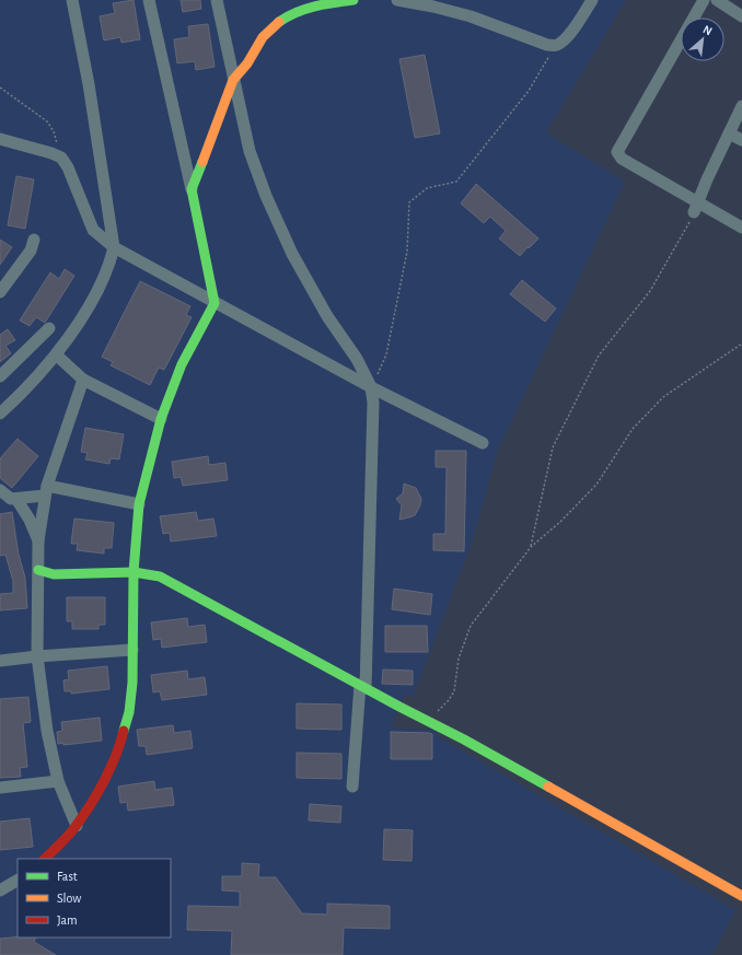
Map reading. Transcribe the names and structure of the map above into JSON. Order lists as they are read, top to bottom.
{
  "legend": ["Fast", "Slow", "Jam"],
  "north": "top right"
}
